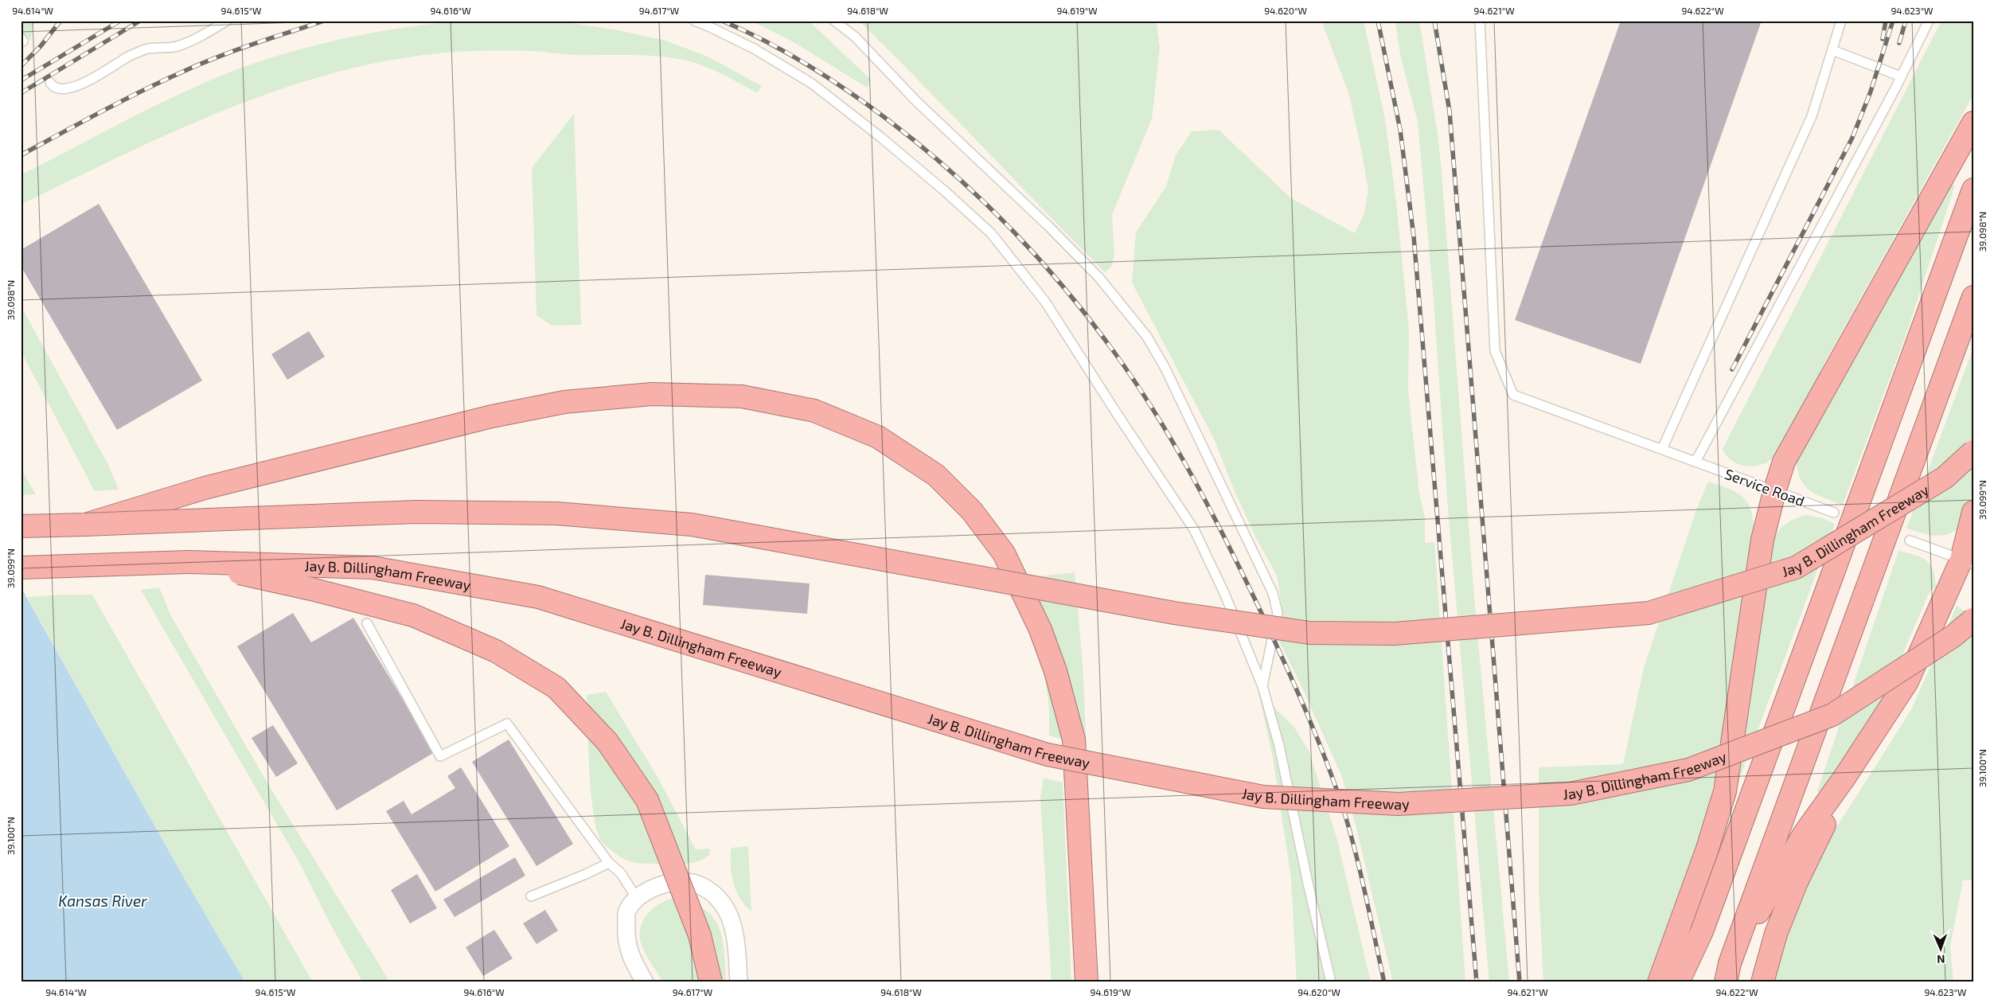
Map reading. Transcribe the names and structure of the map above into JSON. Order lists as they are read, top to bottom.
{
  "streets": {
    "highway": ["Jay B. Dillingham Freeway"],
    "lane": ["Service Road"]
  },
  "water": ["Kansas River"],
  "north": "bottom",
  "coordinates": [
    "94.614°W",
    "94.615°W",
    "94.616°W",
    "94.617°W",
    "94.618°W",
    "94.619°W",
    "94.620°W",
    "94.621°W",
    "94.622°W",
    "94.623°W",
    "39.098°N",
    "39.099°N",
    "39.100°N"
  ]
}
